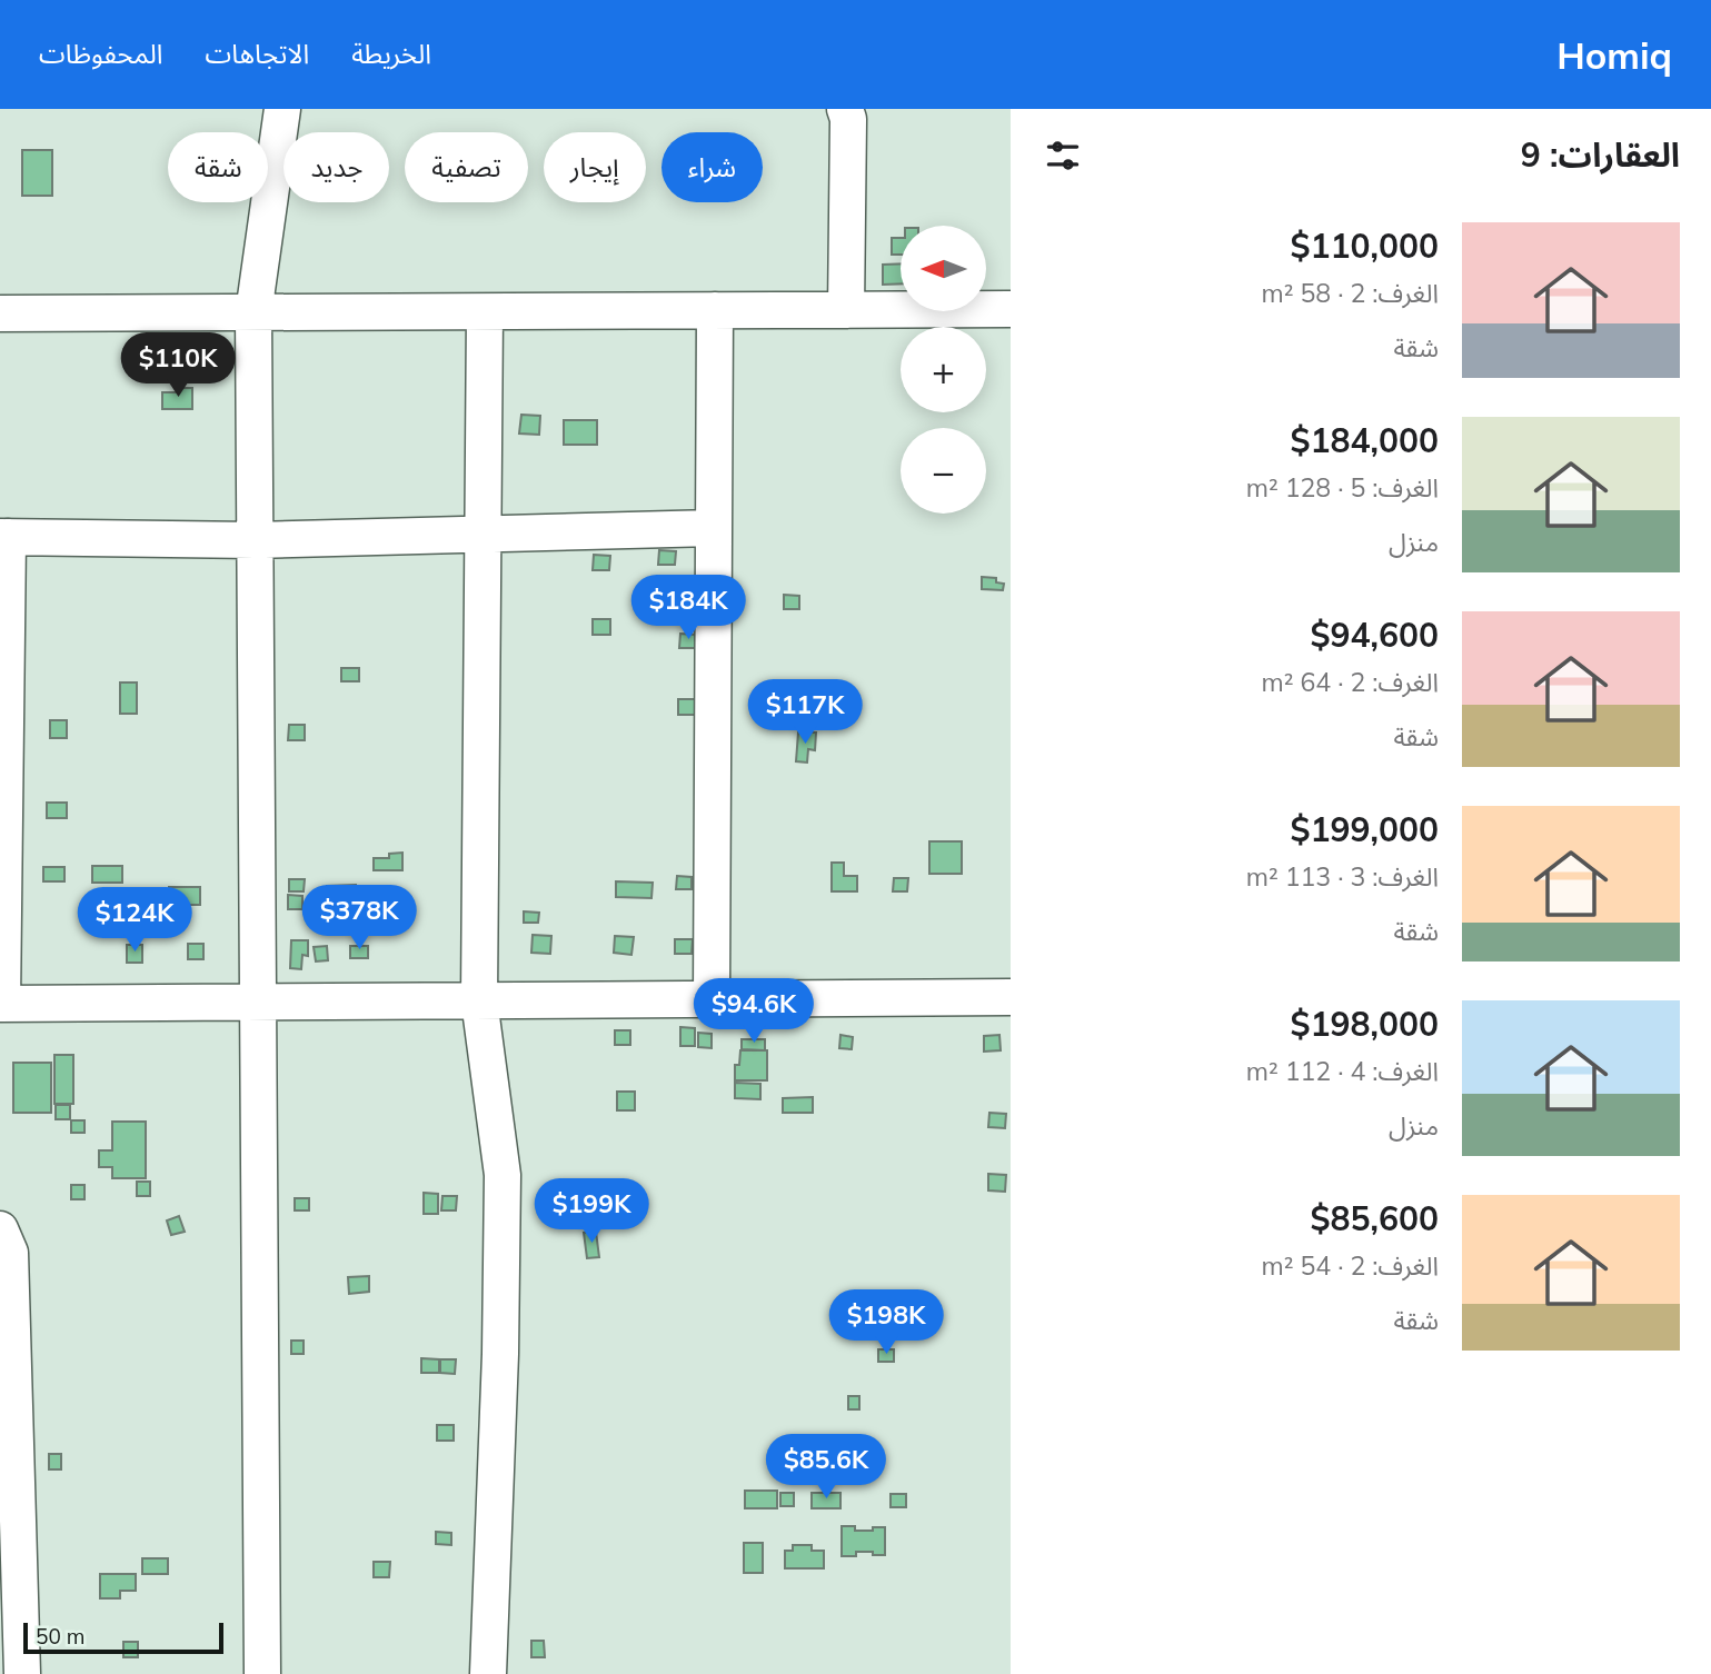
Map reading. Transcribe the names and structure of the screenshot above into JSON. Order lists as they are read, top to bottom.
{
  "scale_bar": "50 m",
  "north": "left",
  "page": {
    "header": "Homiq",
    "nav": ["الخريطة", "الاتجاهات", "المحفوظات"],
    "heading": "العقارات: 9",
    "chip": [
      "شراء",
      "إيجار",
      "تصفية",
      "جديد",
      "شقة"
    ],
    "list": [
      {
        "name": "$110,000",
        "note": "الغرف: 2 · 58 m² · شقة"
      },
      {
        "name": "$184,000",
        "note": "الغرف: 5 · 128 m² · منزل"
      },
      {
        "name": "$94,600",
        "note": "الغرف: 2 · 64 m² · شقة"
      },
      {
        "name": "$199,000",
        "note": "الغرف: 3 · 113 m² · شقة"
      },
      {
        "name": "$198,000",
        "note": "الغرف: 4 · 112 m² · منزل"
      },
      {
        "name": "$85,600",
        "note": "الغرف: 2 · 54 m² · شقة"
      }
    ],
    "map_buttons": ["+", "−"],
    "price": [
      "$110K",
      "$184K",
      "$117K",
      "$378K",
      "$124K",
      "$94.6K",
      "$199K",
      "$198K",
      "$85.6K"
    ],
    "scale": "50 m"
  }
}
